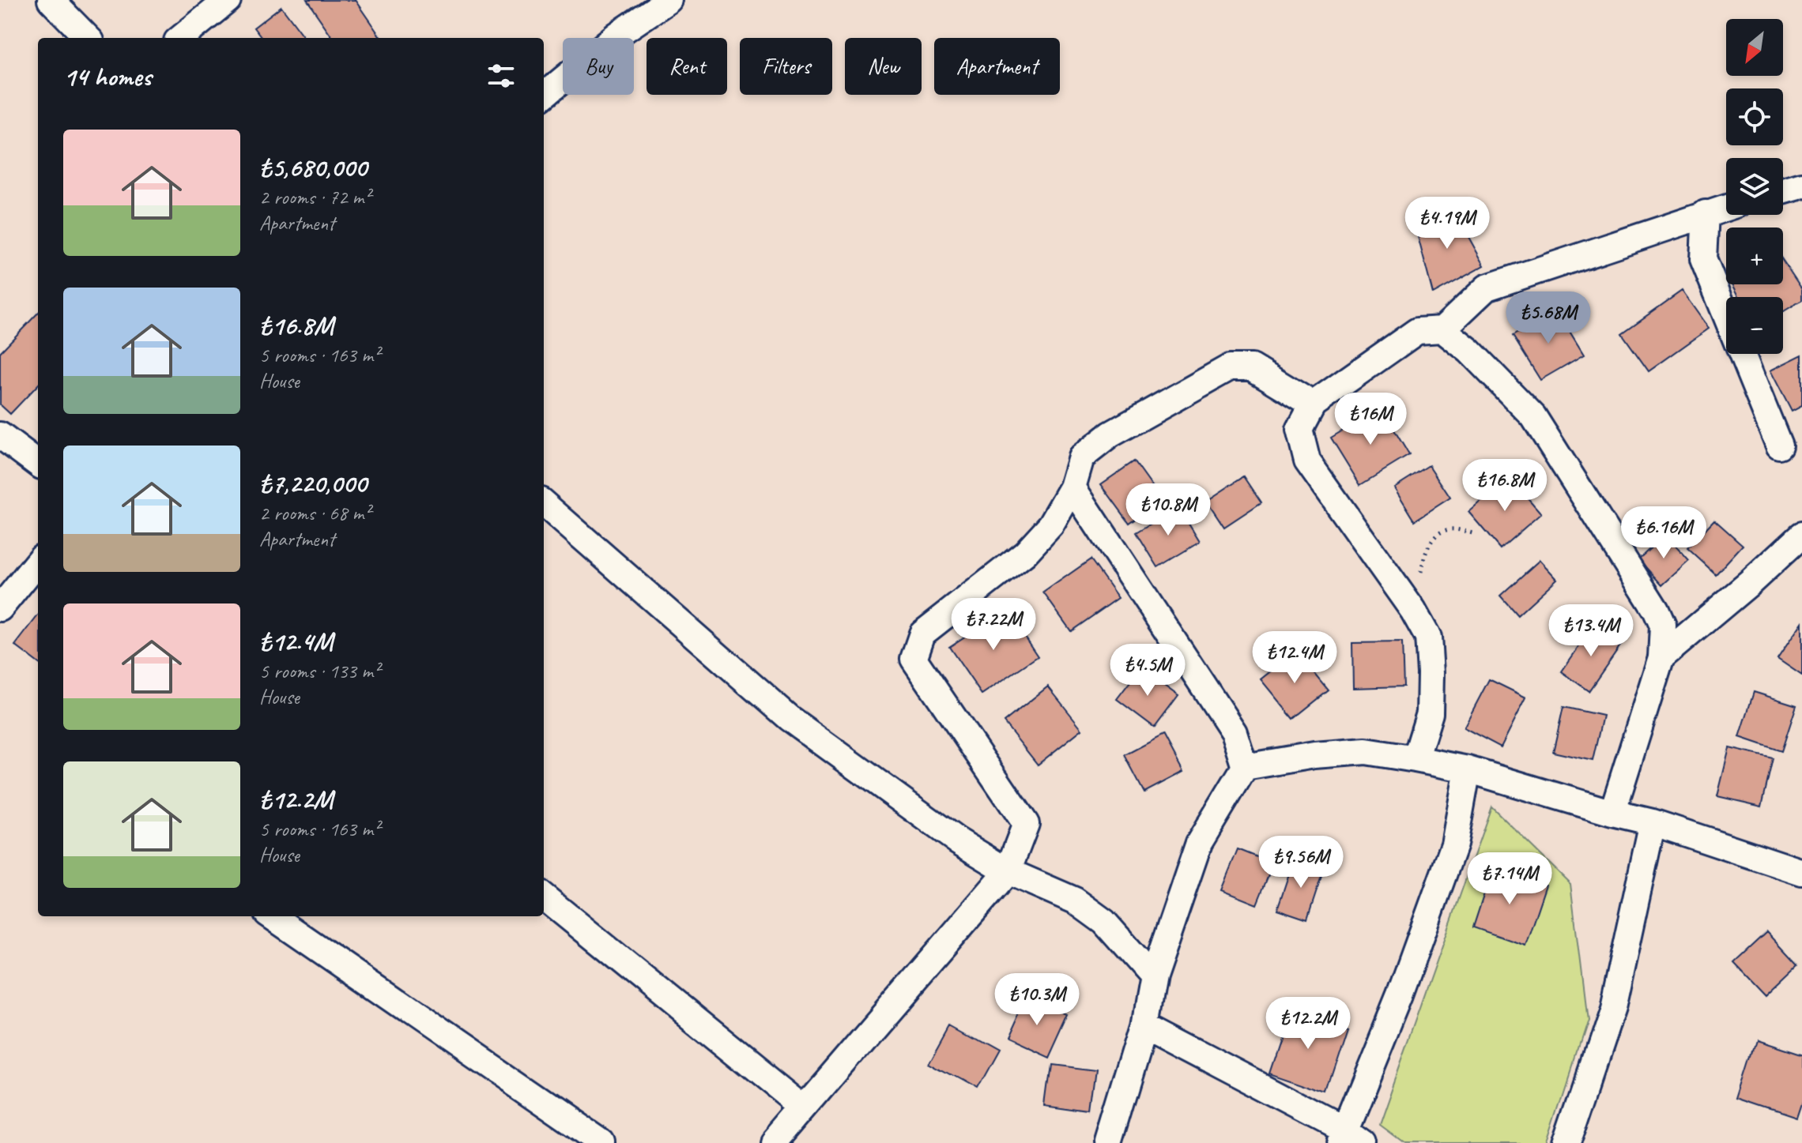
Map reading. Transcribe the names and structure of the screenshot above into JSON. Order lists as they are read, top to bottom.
{
  "north": "bottom left",
  "page": {
    "map_buttons": ["+", "−"],
    "chip": [
      "Buy",
      "Rent",
      "Filters",
      "New",
      "Apartment"
    ],
    "heading": "14 homes",
    "list": [
      {
        "name": "₺5,680,000",
        "note": "2 rooms · 72 m² · Apartment"
      },
      {
        "name": "₺16.8M",
        "note": "5 rooms · 163 m² · House"
      },
      {
        "name": "₺7,220,000",
        "note": "2 rooms · 68 m² · Apartment"
      },
      {
        "name": "₺12.4M",
        "note": "5 rooms · 133 m² · House"
      },
      {
        "name": "₺12.2M",
        "note": "5 rooms · 163 m² · House"
      }
    ],
    "price": [
      "₺4.19M",
      "₺5.68M",
      "₺16M",
      "₺16.8M",
      "₺10.8M",
      "₺6.16M",
      "₺7.22M",
      "₺13.4M",
      "₺12.4M",
      "₺4.5M",
      "₺9.56M",
      "₺7.14M",
      "₺10.3M",
      "₺12.2M"
    ]
  }
}
